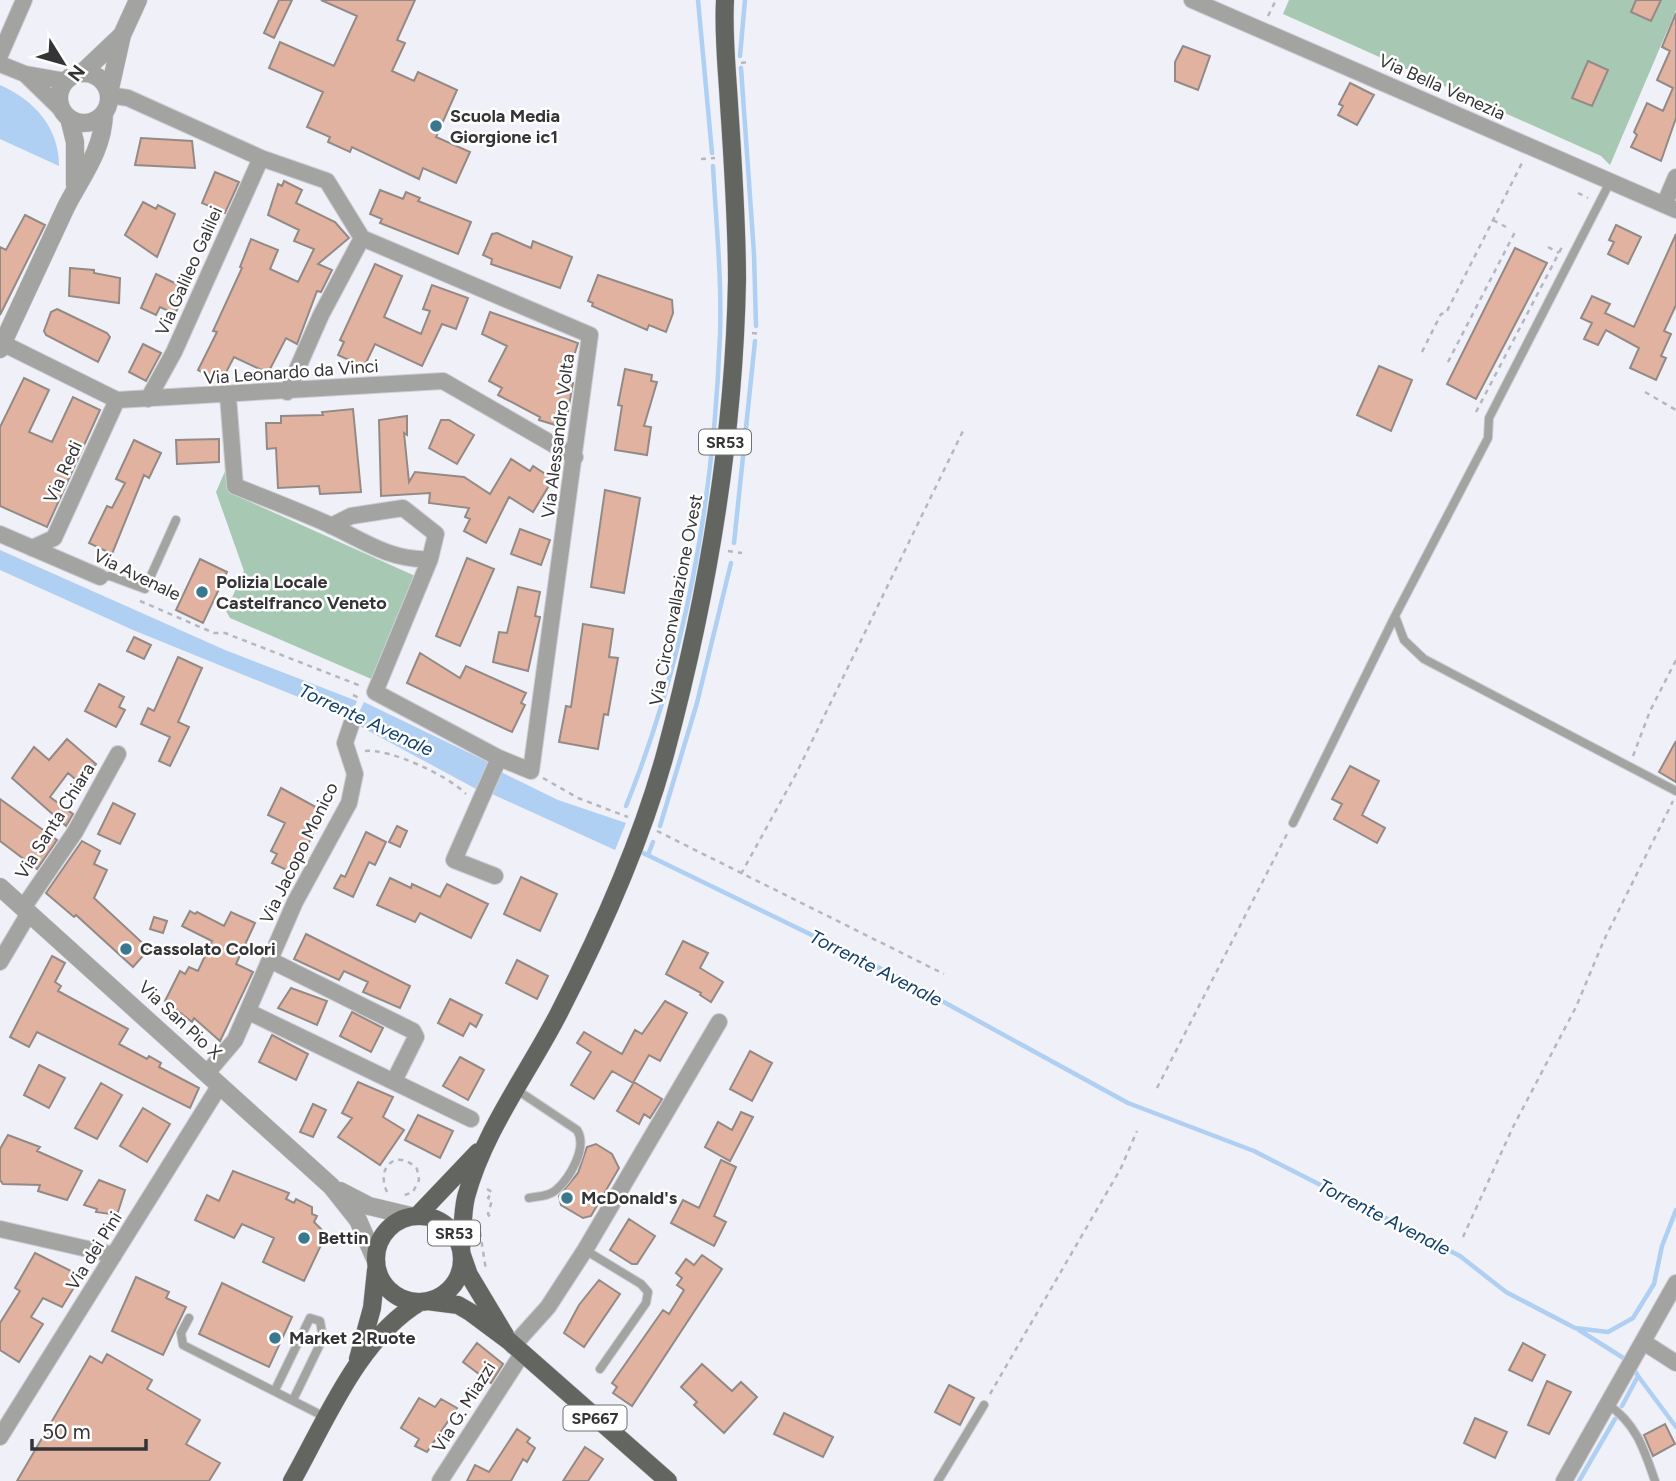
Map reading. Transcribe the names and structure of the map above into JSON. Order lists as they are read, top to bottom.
{
  "streets": {
    "main road": ["SR53", "Via Circonvallazione Ovest", "SP667"],
    "street": [
      "Via Bella Venezia",
      "Via Galileo Galilei",
      "Via Leonardo da Vinci",
      "Via Alessandro Volta",
      "Via Redi",
      "Via Avenale",
      "Via Santa Chiara",
      "Via Jacopo Monico",
      "Via San Pio X",
      "Via dei Pini",
      "Via G. Miazzi"
    ]
  },
  "crossings": [
    ["Via Galileo Galilei", "Via Leonardo da Vinci"],
    ["Via Leonardo da Vinci", "Via Alessandro Volta"],
    ["Via Leonardo da Vinci", "Via Redi"],
    ["SR53", "Via Circonvallazione Ovest"],
    ["SR53", "Via San Pio X"],
    ["SR53", "SP667"],
    ["Via Redi", "Via Avenale"],
    ["Via Circonvallazione Ovest", "Via San Pio X"],
    ["Via Circonvallazione Ovest", "SP667"],
    ["Via Santa Chiara", "Via San Pio X"],
    ["Via Jacopo Monico", "Via San Pio X"],
    ["Via Jacopo Monico", "Via dei Pini"],
    ["Via San Pio X", "Via dei Pini"],
    ["Via San Pio X", "SP667"],
    ["Via G. Miazzi", "SP667"]
  ],
  "water": ["Torrente Avenale"],
  "places": [
    "Scuola Media Giorgione ic1",
    "Polizia Locale Castelfranco Veneto",
    "Cassolato Colori",
    "McDonald's",
    "Bettin",
    "Market 2 Ruote"
  ],
  "scale_bar": "50 m",
  "north": "bottom right"
}
